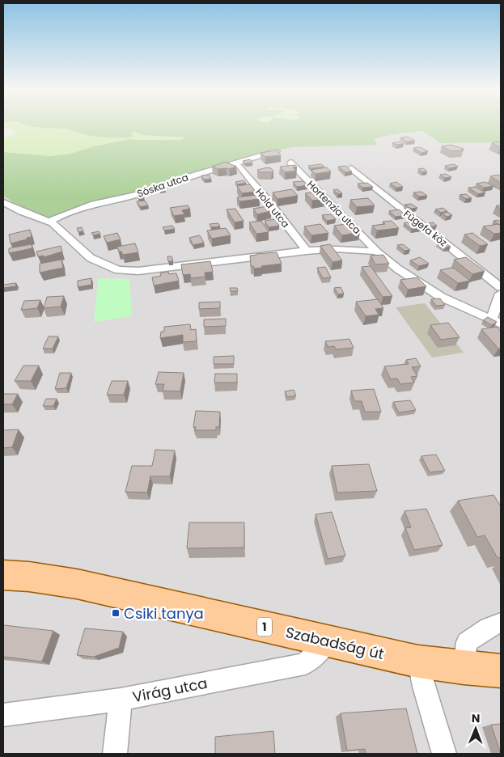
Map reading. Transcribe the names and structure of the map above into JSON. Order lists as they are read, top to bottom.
{
  "streets": {
    "main road": ["1", "Szabadság út"],
    "street": [
      "Sóska utca",
      "Hortenzia utca",
      "Hold utca",
      "Fügefa köz",
      "Virág utca"
    ]
  },
  "crossings": [
    ["Szabadság út", "Virág utca"]
  ],
  "places": {
    "transit": ["Csiki tanya"]
  },
  "north": "top"
}
